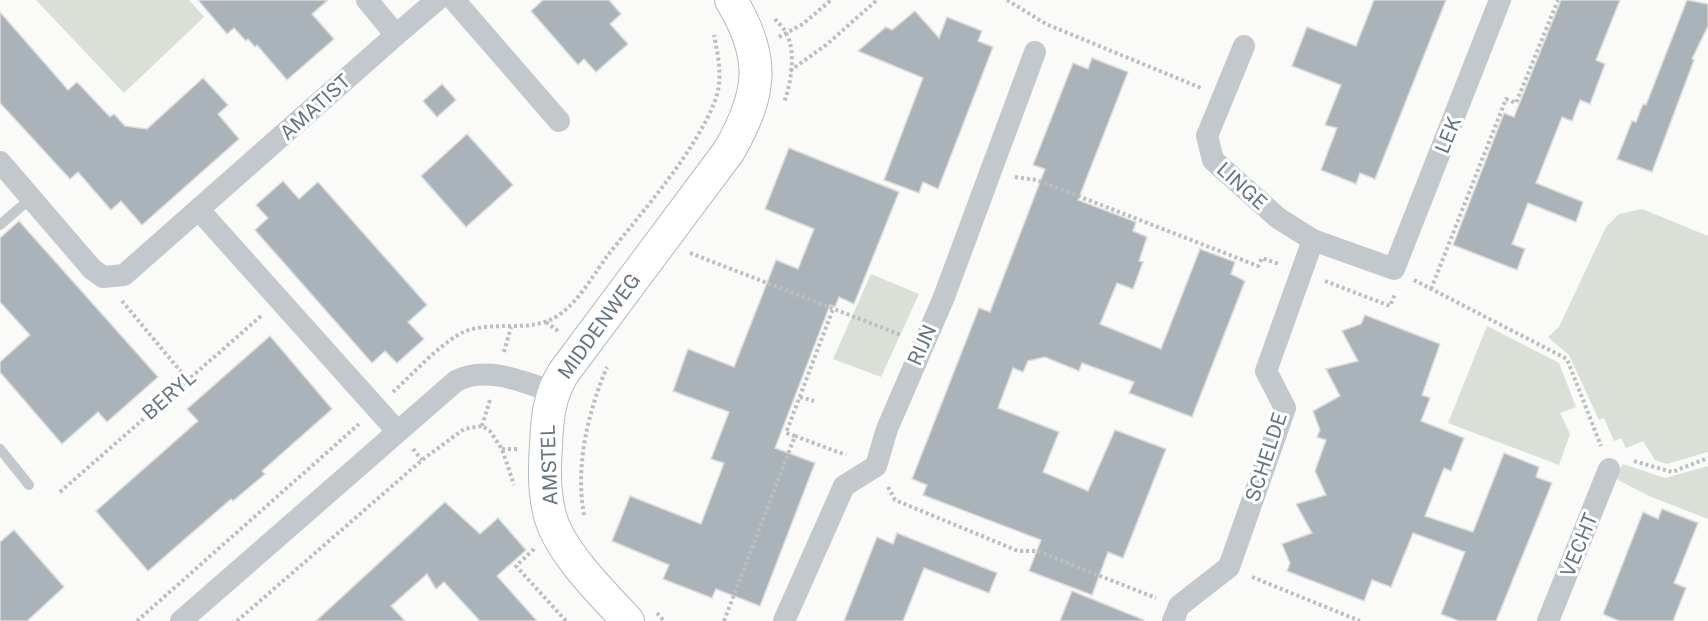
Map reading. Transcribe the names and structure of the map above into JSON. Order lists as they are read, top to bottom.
{
  "streets": {
    "street": [
      "AMATIST",
      "LEK",
      "LINGE",
      "MIDDENWEG",
      "RIJN",
      "SCHELDE",
      "AMSTEL",
      "VECHT"
    ],
    "path": ["BERYL"]
  },
  "crossings": [
    ["LEK", "LINGE"],
    ["LINGE", "SCHELDE"],
    ["MIDDENWEG", "AMSTEL"]
  ]
}
